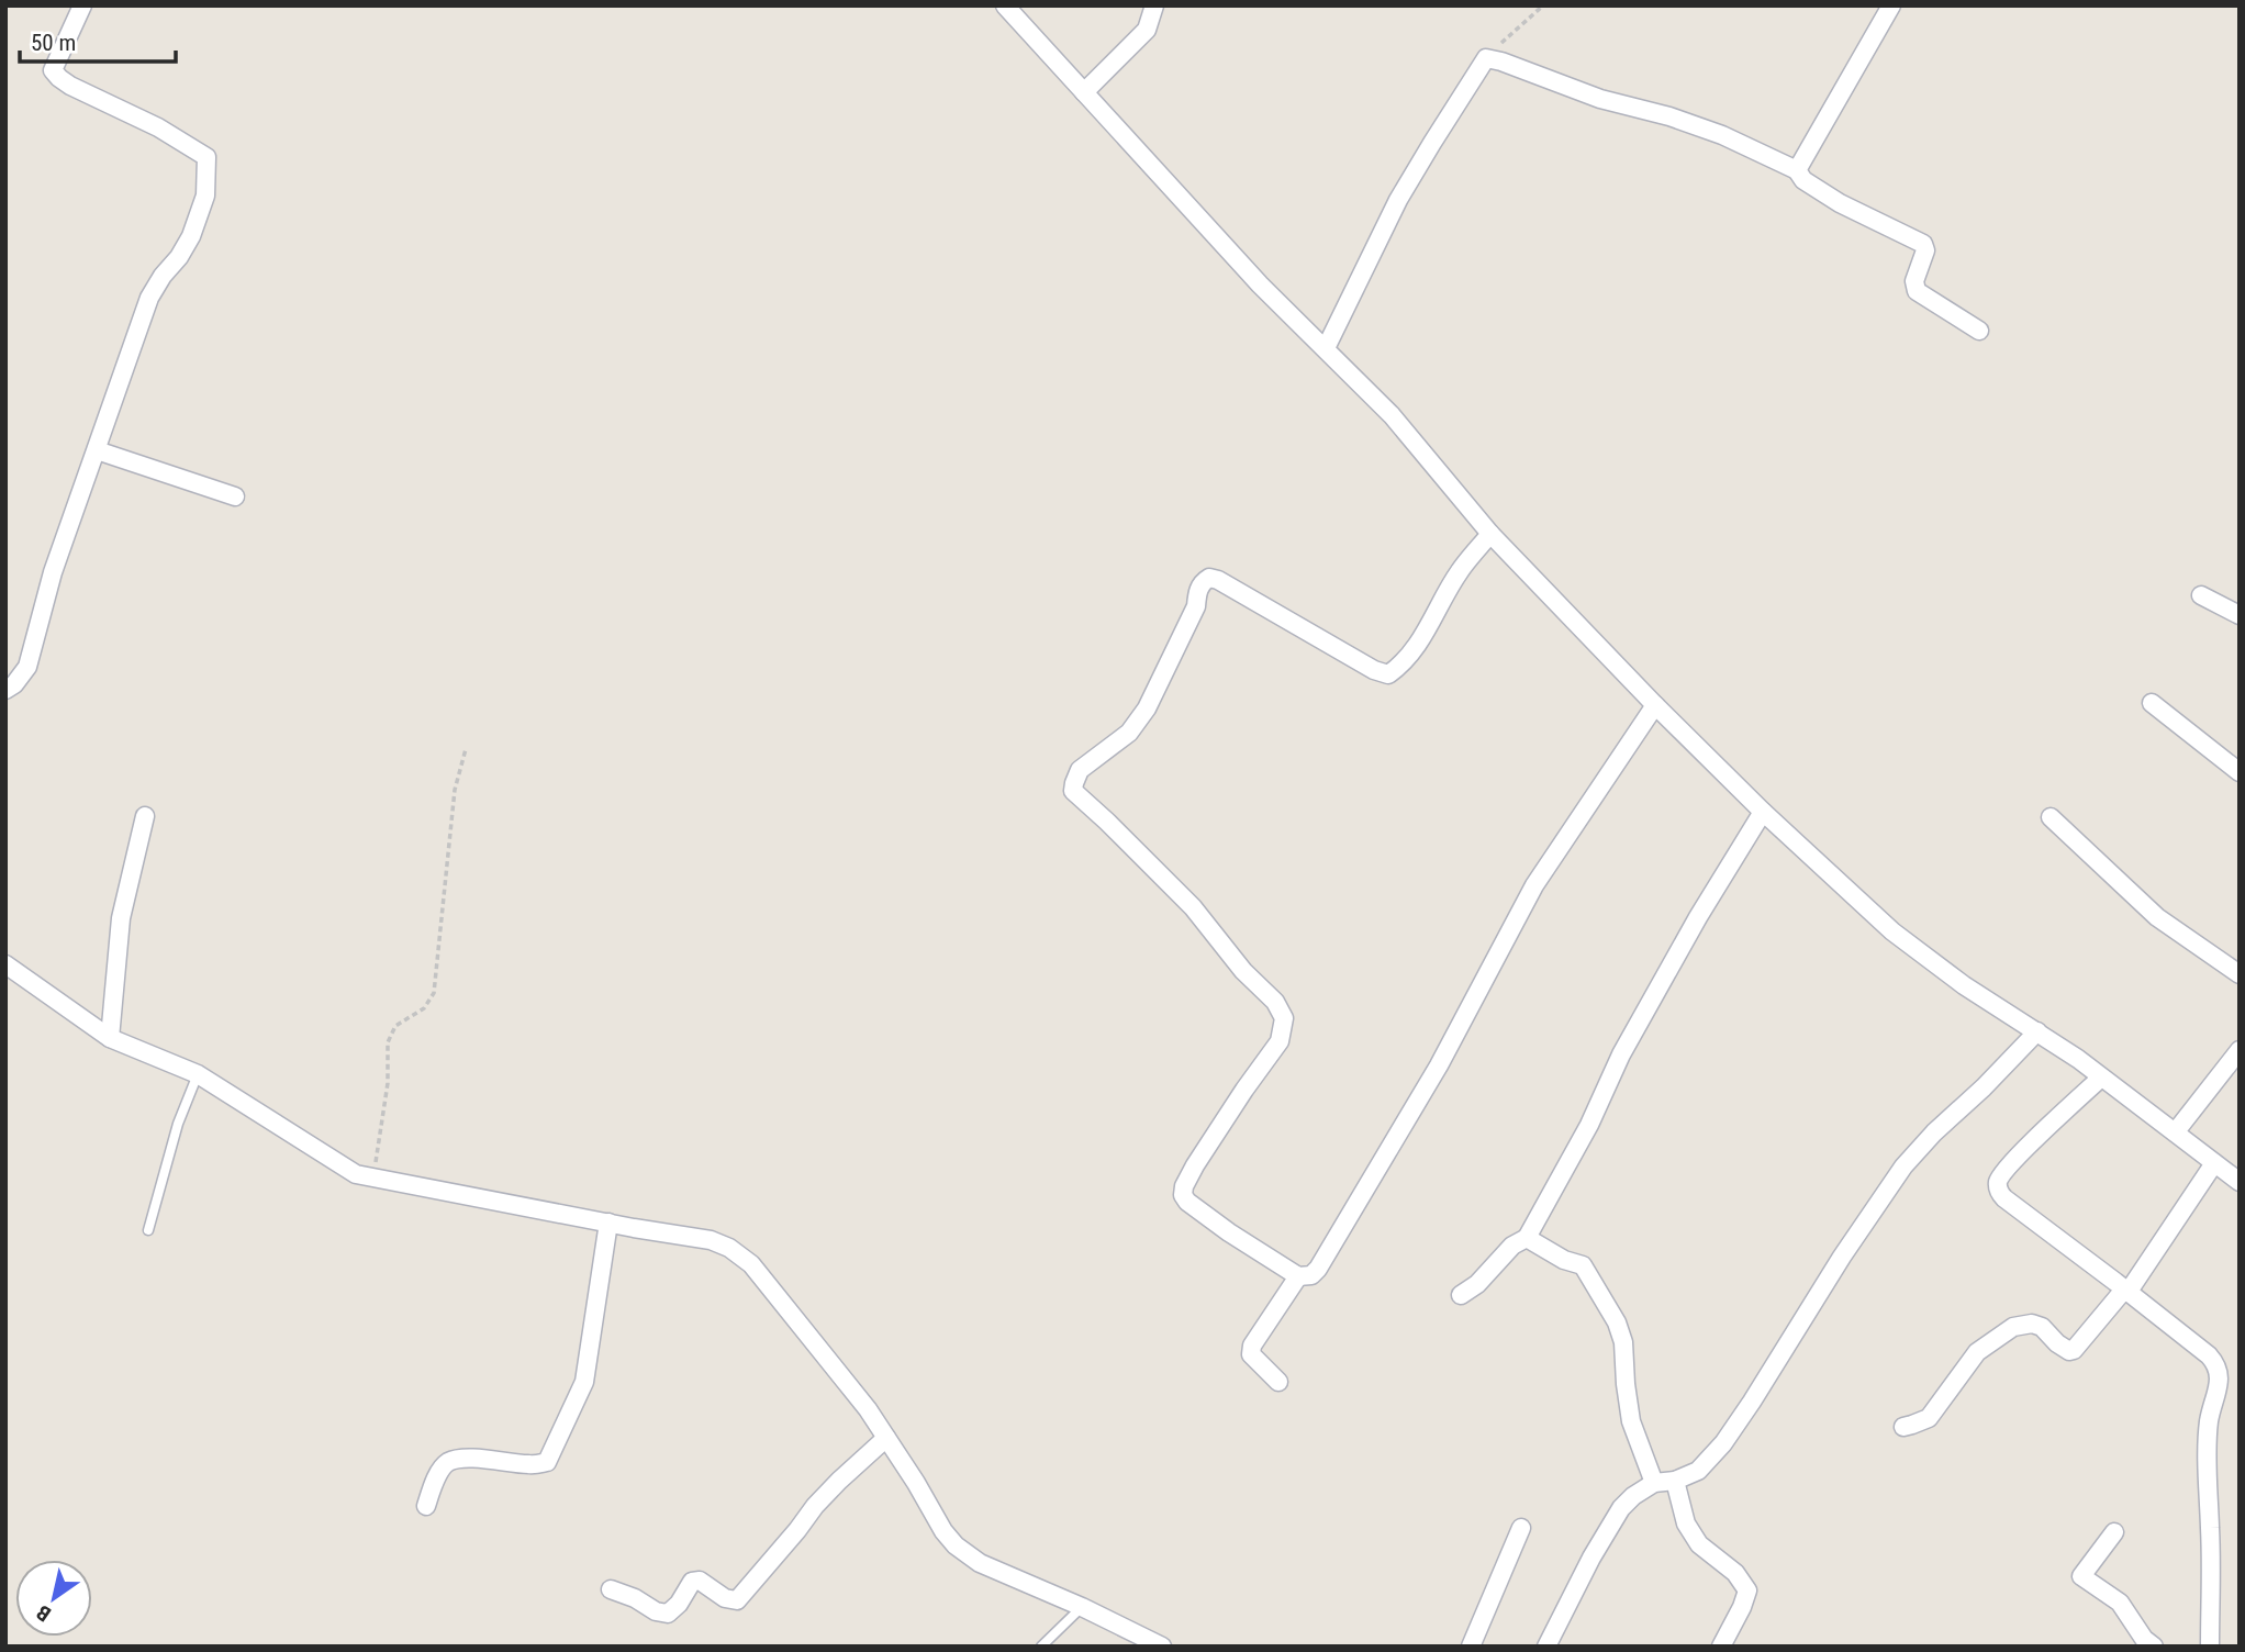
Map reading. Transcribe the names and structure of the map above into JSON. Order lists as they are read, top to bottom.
{
  "scale_bar": "50 m",
  "north": "bottom left"
}
